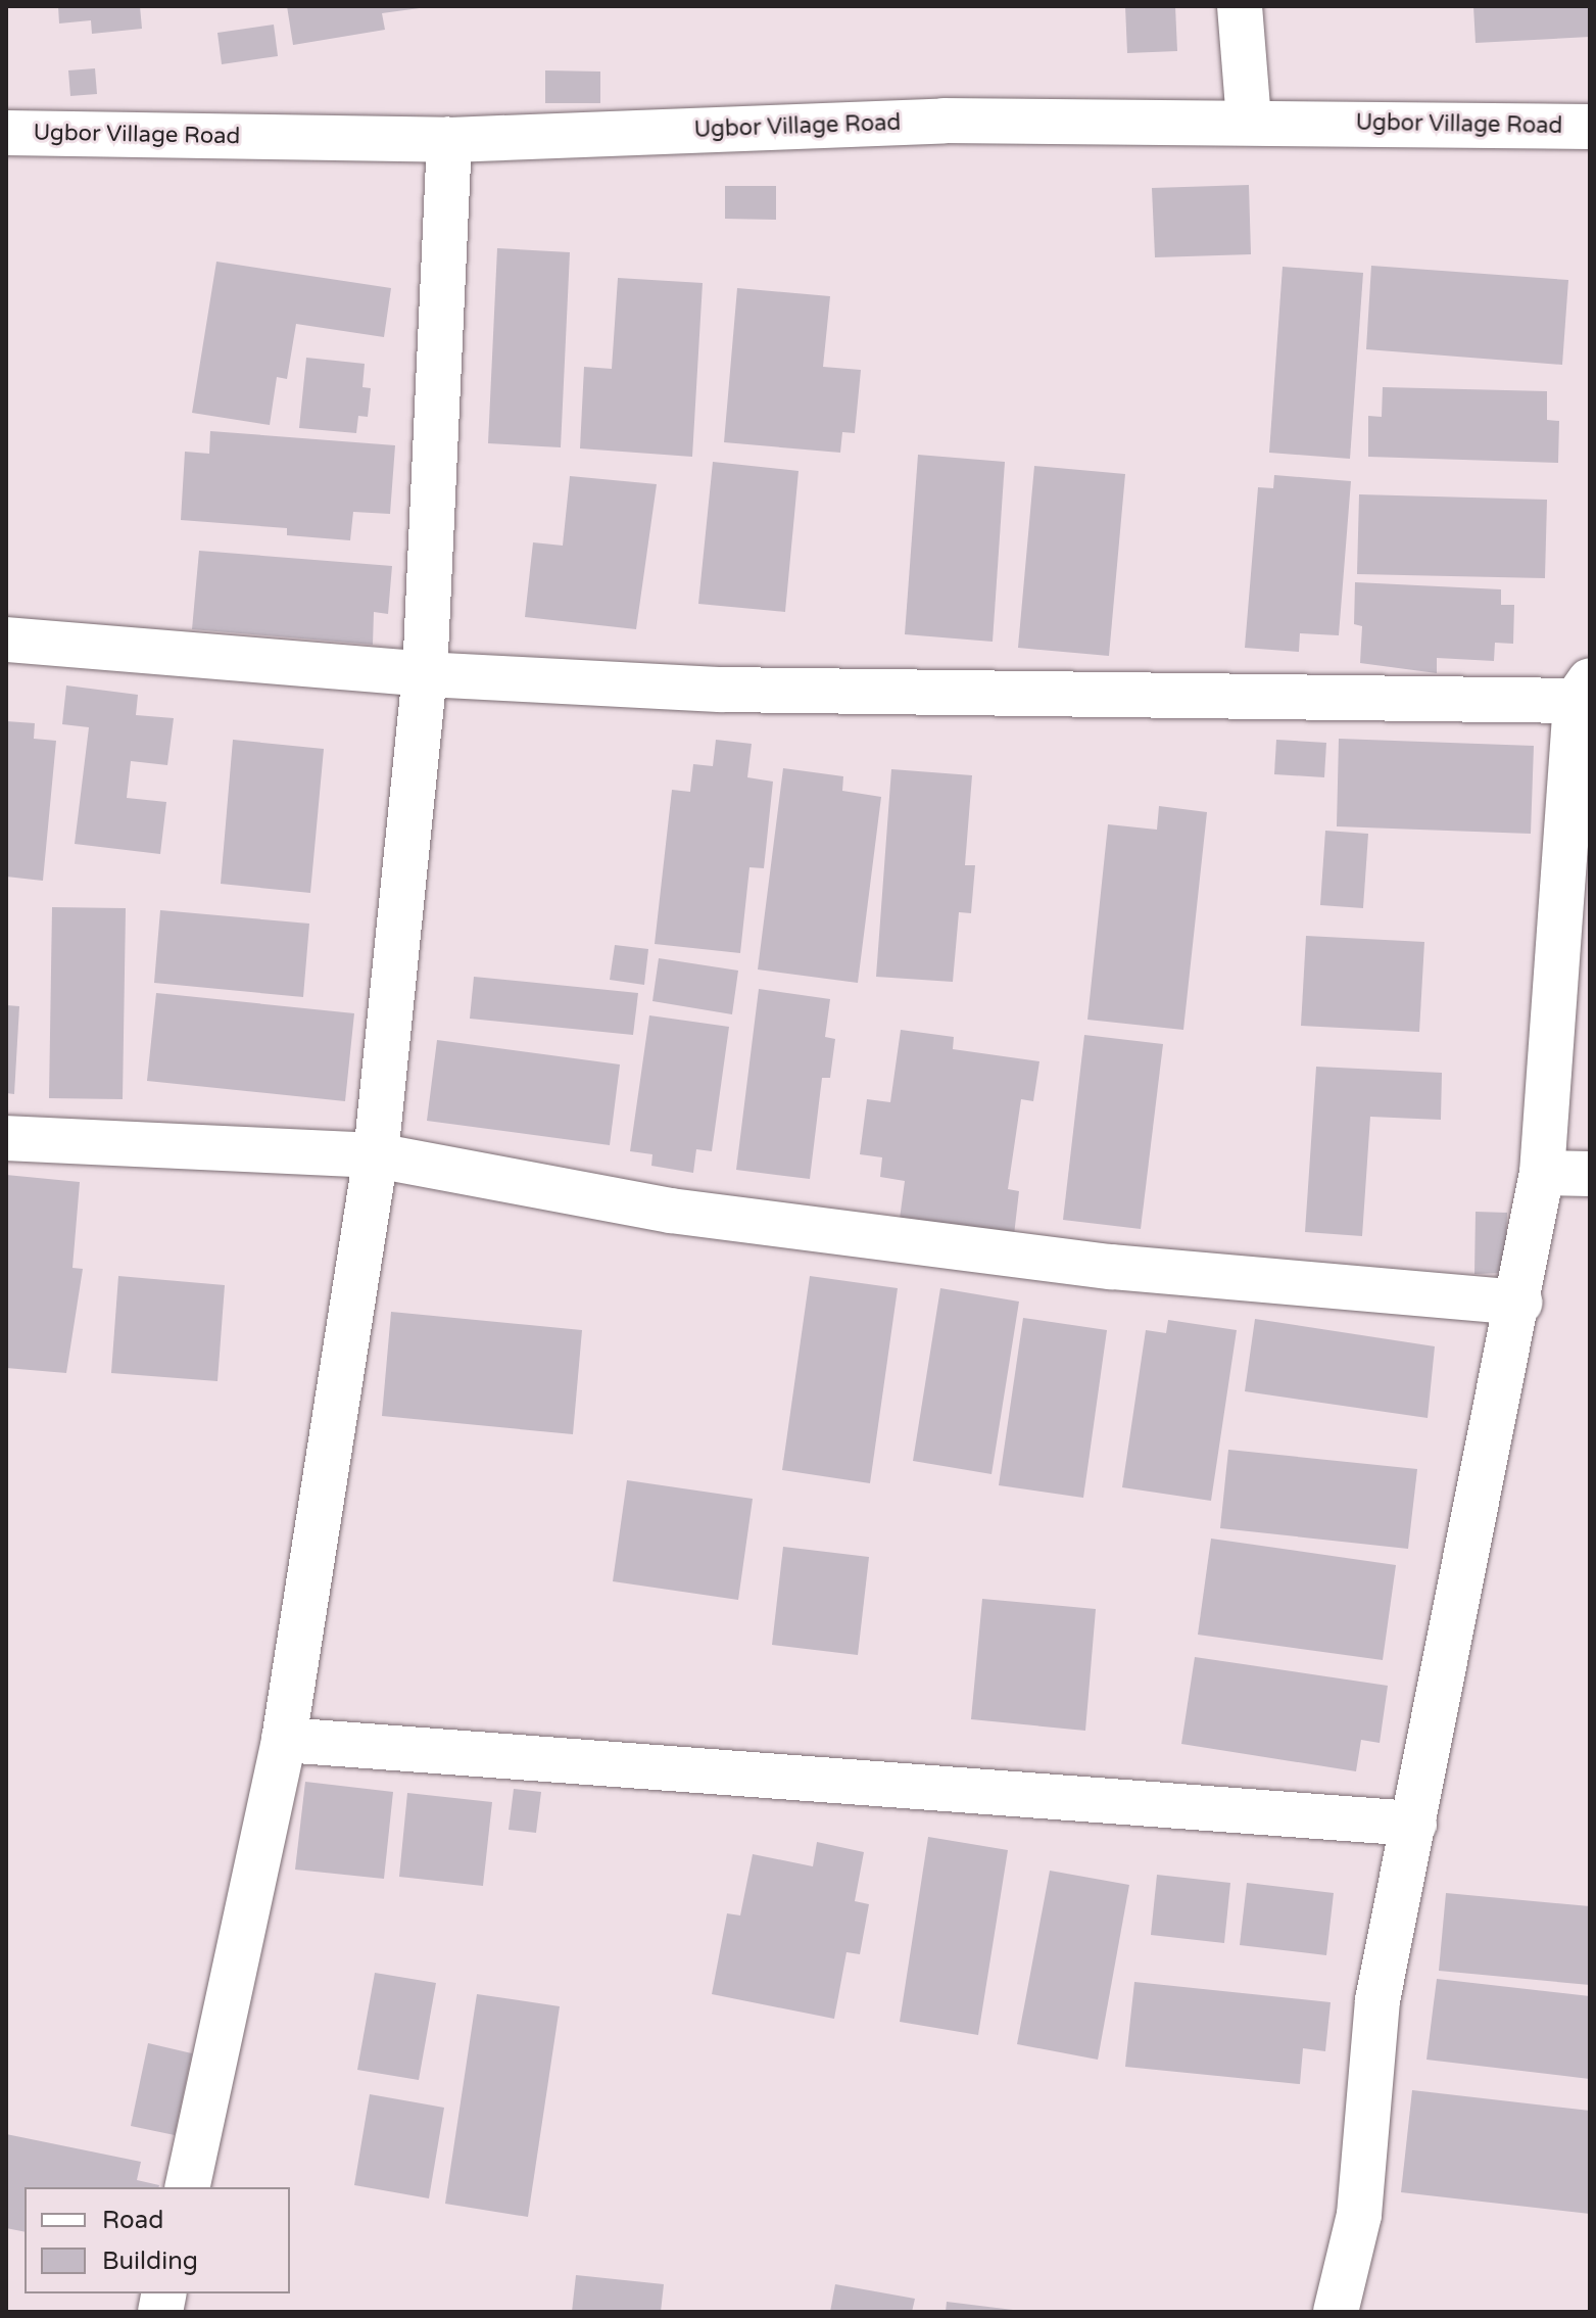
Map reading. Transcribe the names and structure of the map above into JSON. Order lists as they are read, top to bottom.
{
  "streets": {
    "street": ["Ugbor Village Road"]
  },
  "legend": ["Road", "Building"]
}
